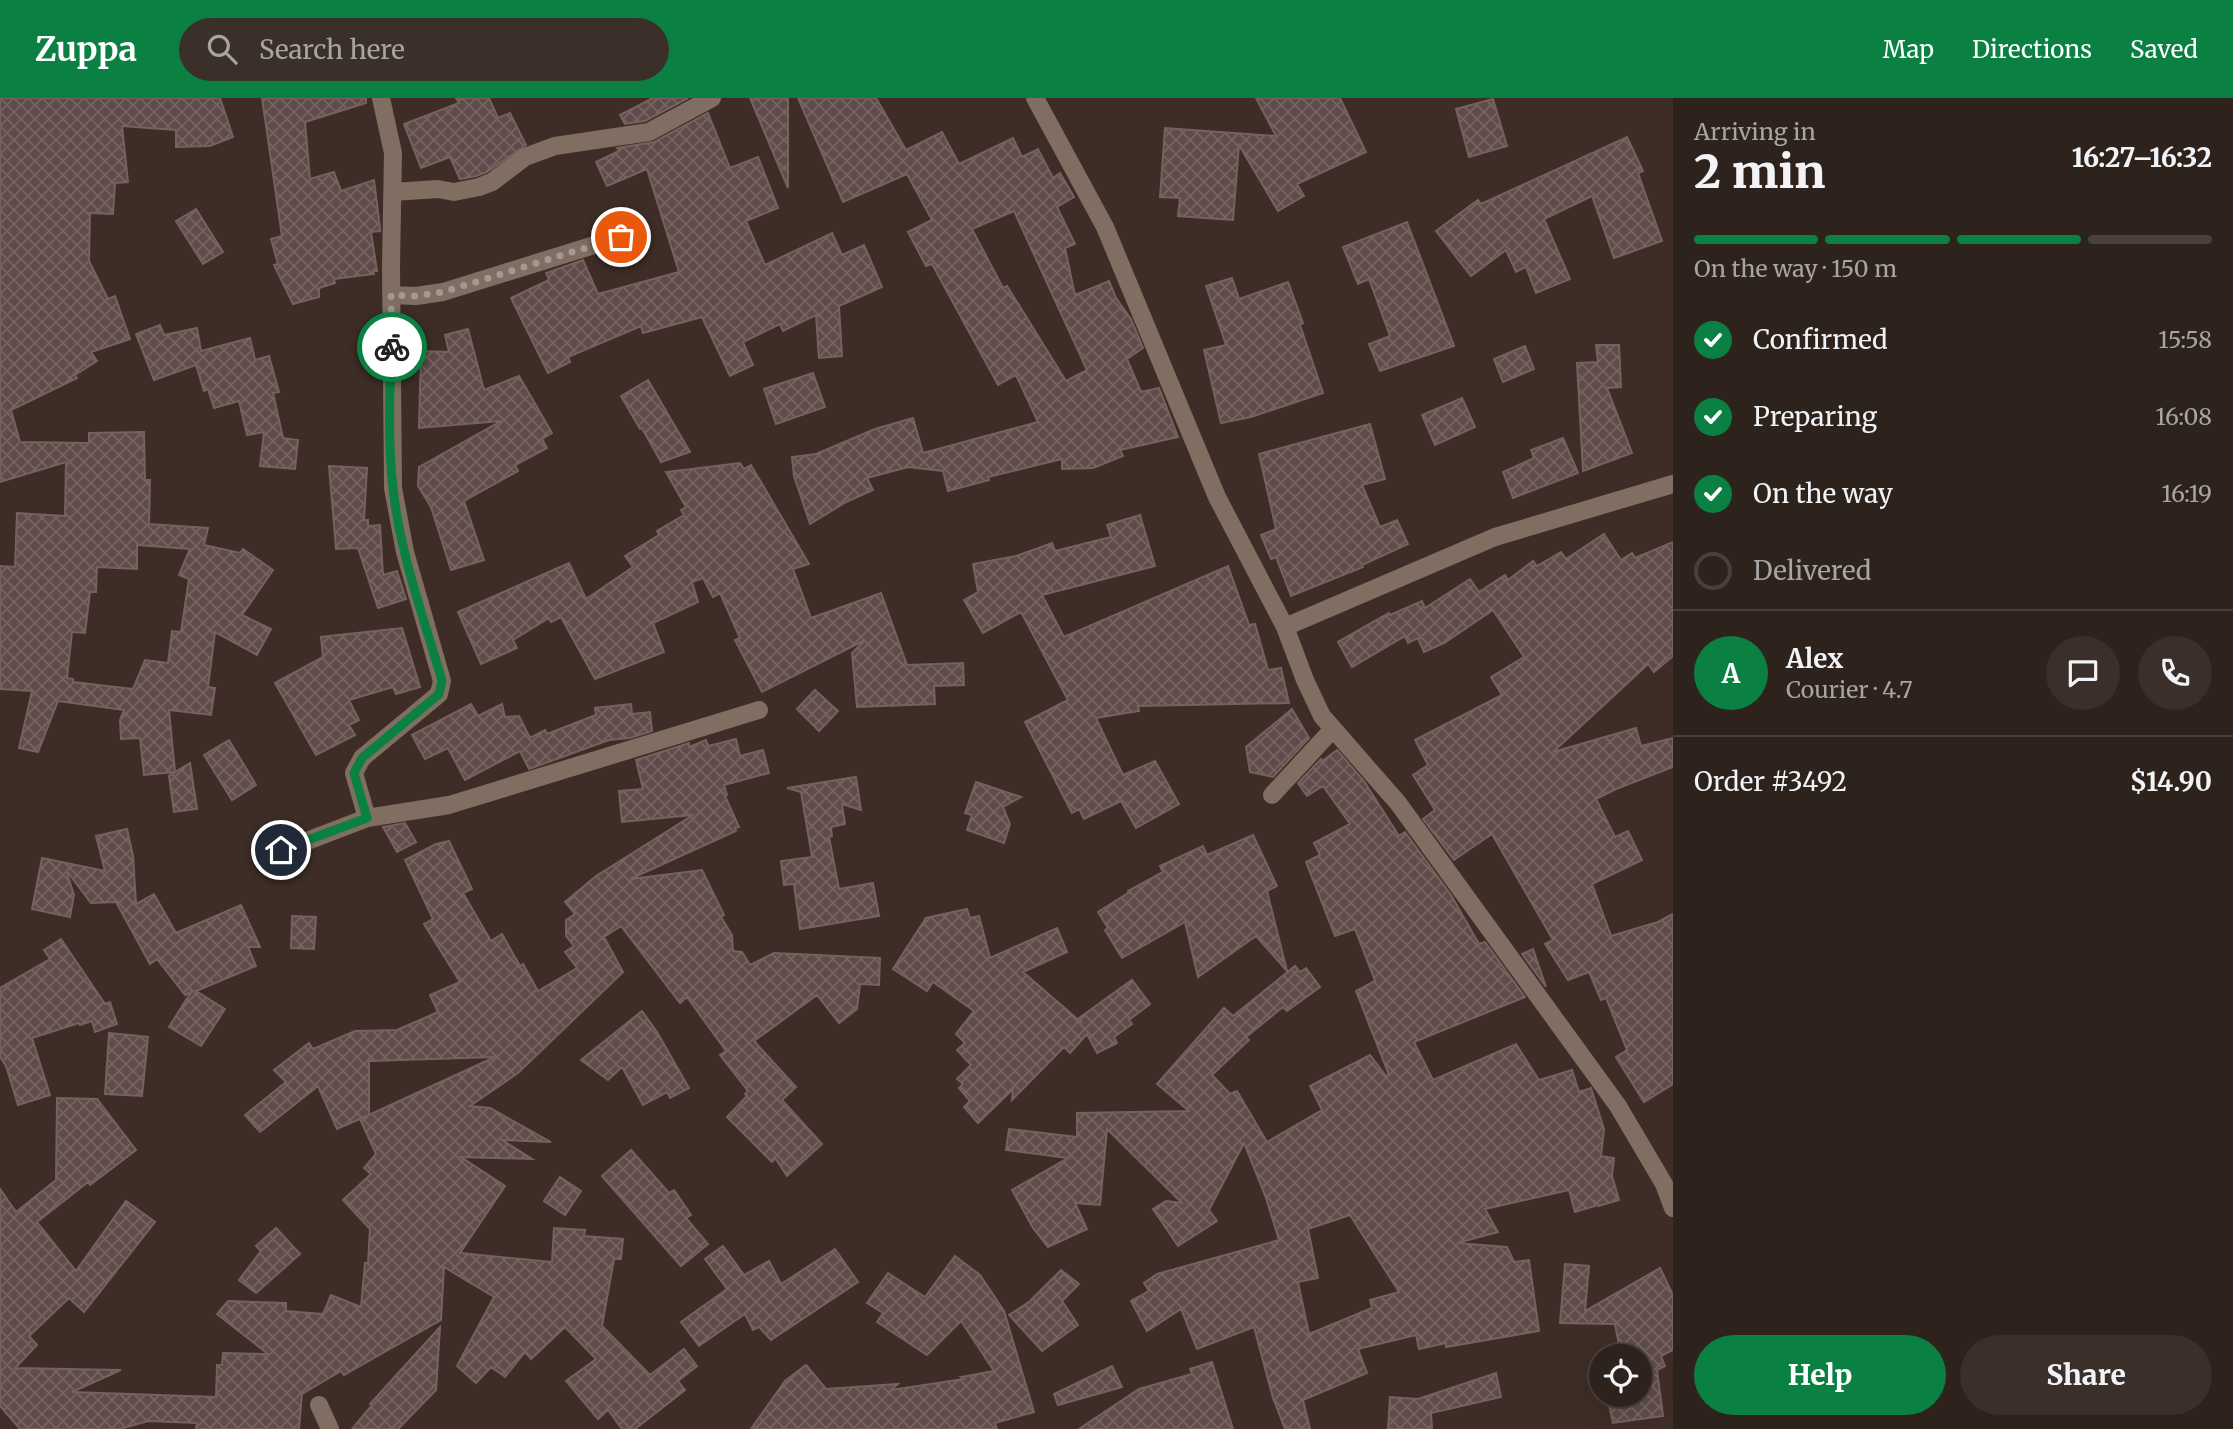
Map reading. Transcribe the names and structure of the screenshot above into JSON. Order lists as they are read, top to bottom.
{
  "page": {
    "header": "Zuppa",
    "search": "Search here",
    "nav": ["Map", "Directions", "Saved"],
    "heading": ["2 min", "Arriving in", "16:27–16:32"],
    "panel": [
      "Alex",
      "Courier · 4.7",
      "Order #3492",
      "$14.90"
    ],
    "bar": "On the way · 150 m",
    "list": [
      ["Confirmed", "15:58"],
      ["Preparing", "16:08"],
      ["On the way", "16:19"],
      "Delivered"
    ],
    "round": "A",
    "buttons": ["Help", "Share"]
  }
}
